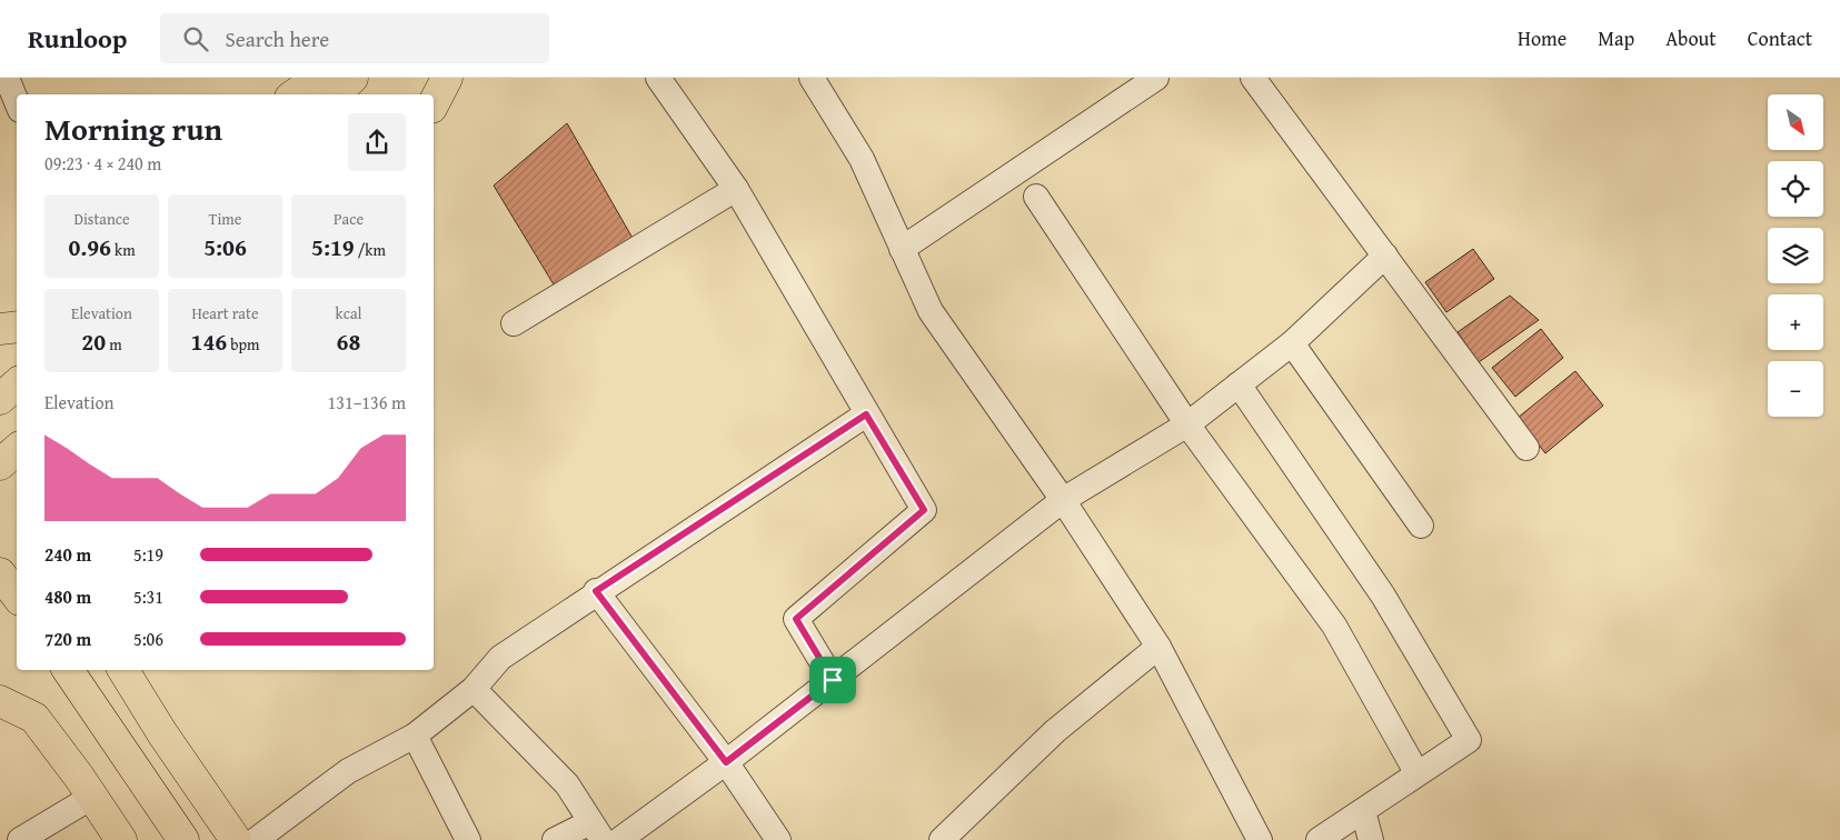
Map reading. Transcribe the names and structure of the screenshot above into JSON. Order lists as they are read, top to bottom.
{
  "north": "bottom right",
  "page": {
    "header": "Runloop",
    "search": "Search here",
    "nav": [
      "Home",
      "Map",
      "About",
      "Contact"
    ],
    "map_buttons": ["+", "−"],
    "heading": ["Morning run", "09:23 · 4 × 240 m"],
    "stats": [
      ["Distance", "0.96 km"],
      ["Time", "5:06"],
      ["Pace", "5:19 /km"],
      ["Elevation", "20 m"],
      ["Heart rate", "146 bpm"],
      ["kcal", "68"]
    ],
    "chart": ["Elevation", "131–136 m"],
    "list": [
      {
        "name": "240 m",
        "note": "5:19"
      },
      {
        "name": "480 m",
        "note": "5:31"
      },
      {
        "name": "720 m",
        "note": "5:06"
      }
    ]
  }
}
